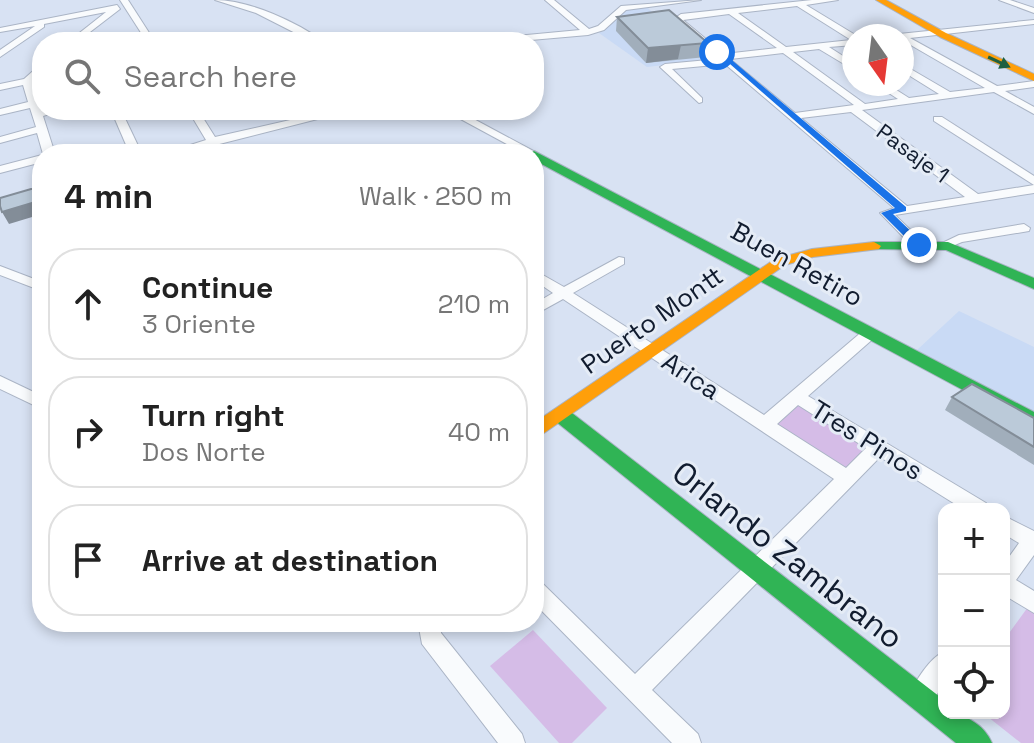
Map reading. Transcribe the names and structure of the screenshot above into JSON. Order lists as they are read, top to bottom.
{
  "streets": {
    "street": [
      "Pasaje 1",
      "Buen Retiro",
      "Puerto Montt",
      "Arica",
      "Tres Pinos",
      "Orlando Zambrano"
    ]
  },
  "crossings": [
    ["Buen Retiro", "Puerto Montt"],
    ["Puerto Montt", "Arica"],
    ["Puerto Montt", "Orlando Zambrano"]
  ],
  "north": "bottom",
  "page": {
    "search": "Search here",
    "heading": ["4 min", "Walk · 250 m"],
    "list": [
      ["Continue", "3 Oriente", "210 m"],
      ["Turn right", "Dos Norte", "40 m"],
      "Arrive at destination"
    ],
    "map_buttons": ["+", "−"]
  }
}
